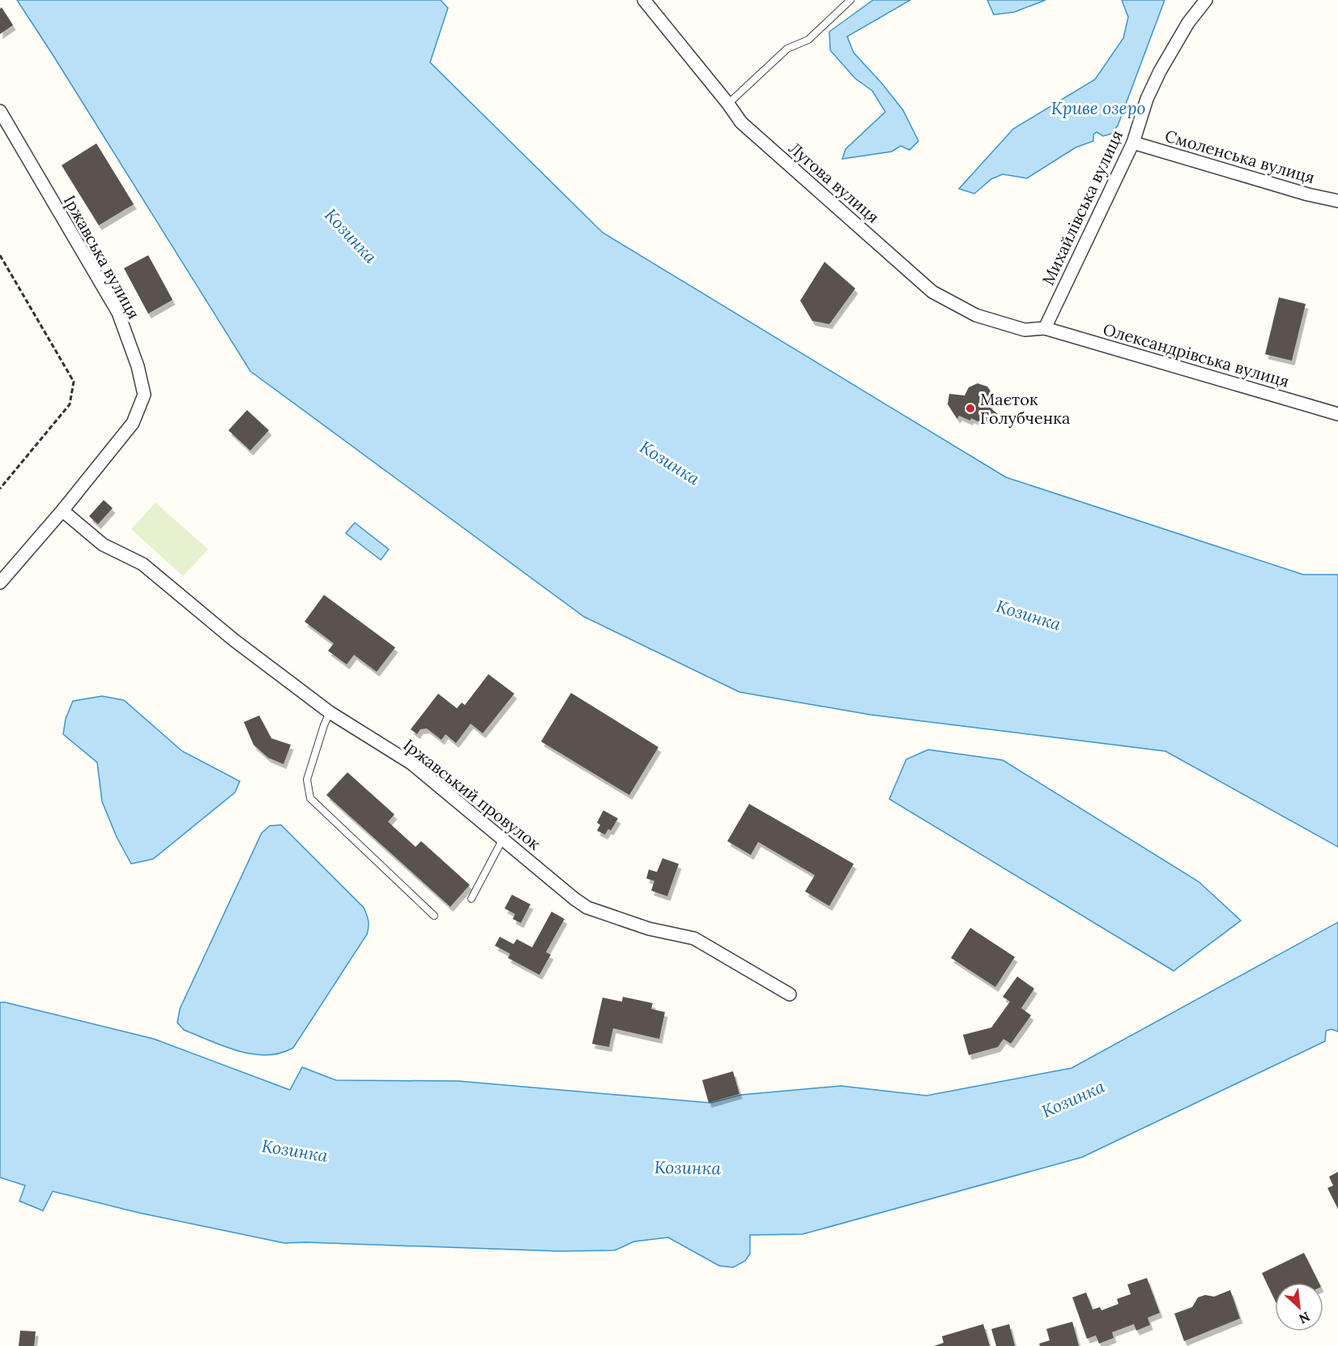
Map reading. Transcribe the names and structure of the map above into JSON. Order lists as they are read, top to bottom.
{
  "streets": {
    "street": [
      "Смоленська вулиця",
      "Лугова вулиця",
      "Михайлівська вулиця",
      "Іржавська вулиця",
      "Олександрівська вулиця",
      "Іржавський провулок"
    ]
  },
  "crossings": [
    ["Смоленська вулиця", "Михайлівська вулиця"],
    ["Лугова вулиця", "Михайлівська вулиця"],
    ["Лугова вулиця", "Олександрівська вулиця"],
    ["Михайлівська вулиця", "Олександрівська вулиця"],
    ["Іржавська вулиця", "Іржавський провулок"]
  ],
  "water": ["Криве озеро", "Козинка"],
  "places": ["Маєток Голубченка"],
  "north": "bottom right"
}
